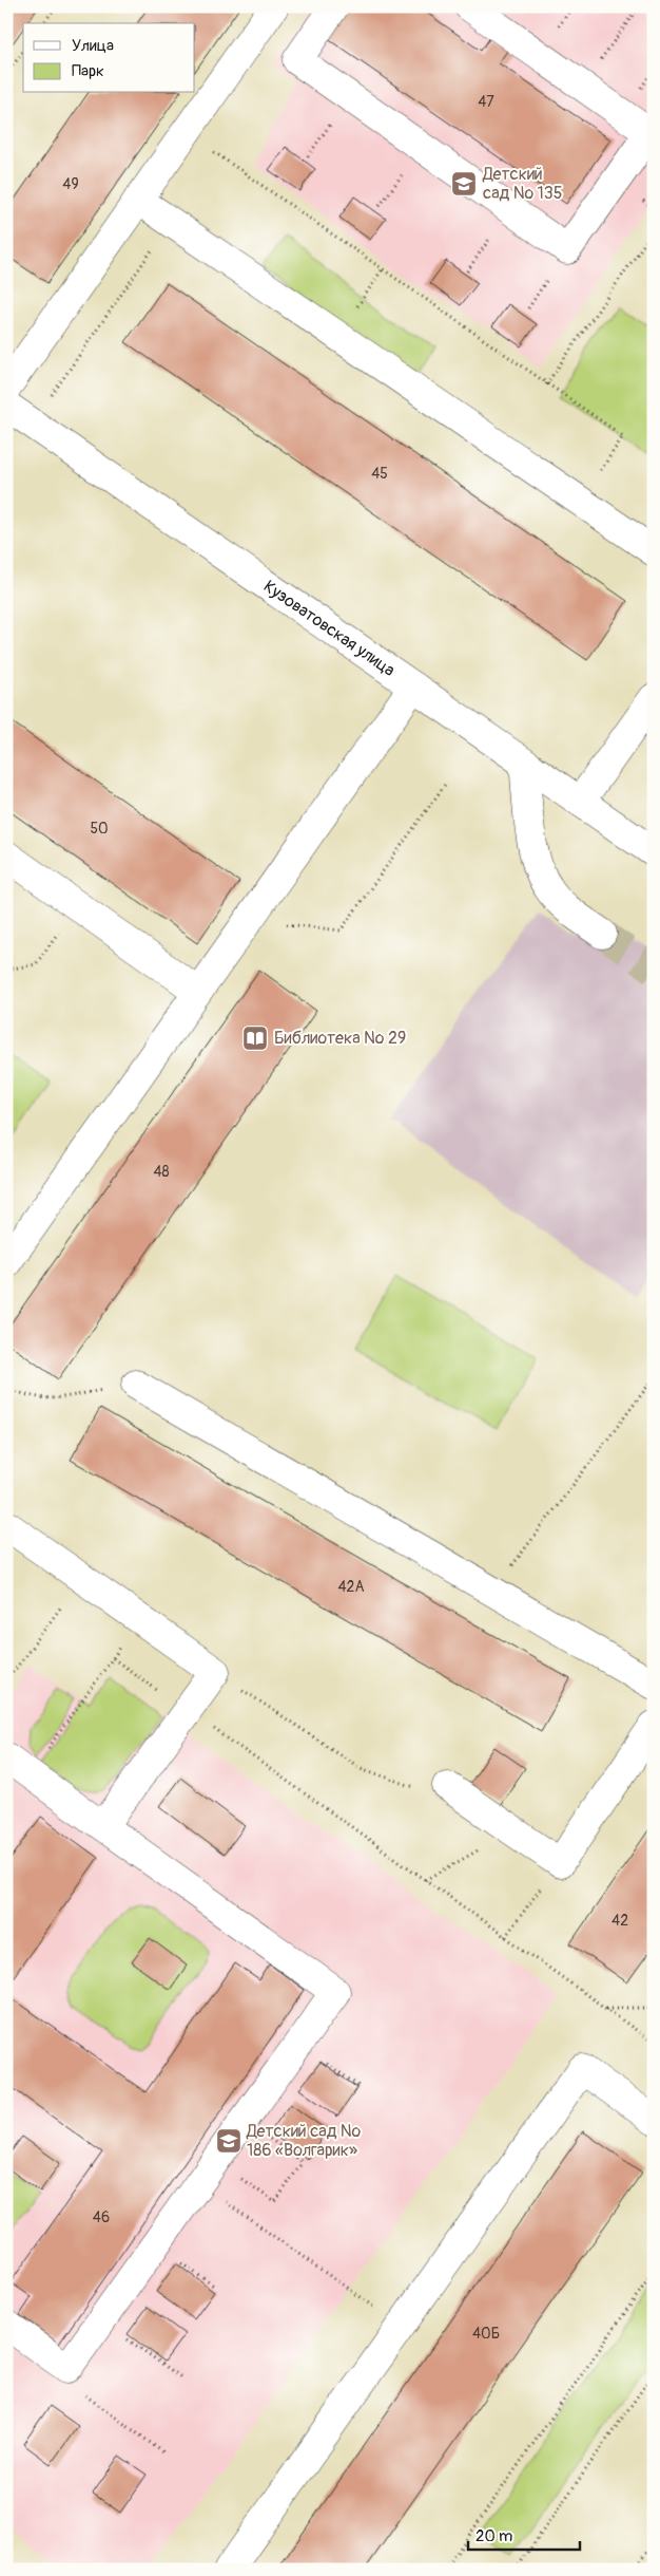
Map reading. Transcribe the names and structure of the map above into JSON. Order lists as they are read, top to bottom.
{
  "streets": {
    "street": ["Кузоватовская улица"]
  },
  "places": {
    "school or university": ["Детский сад № 135", "Детский сад № 186 «Волгарик»"],
    "library": ["Библиотека № 29"]
  },
  "house_numbers": [
    "47",
    "49",
    "45",
    "50",
    "48",
    "42А",
    "42",
    "46",
    "40Б"
  ],
  "legend": ["Улица", "Парк"],
  "scale_bar": "20 m"
}
